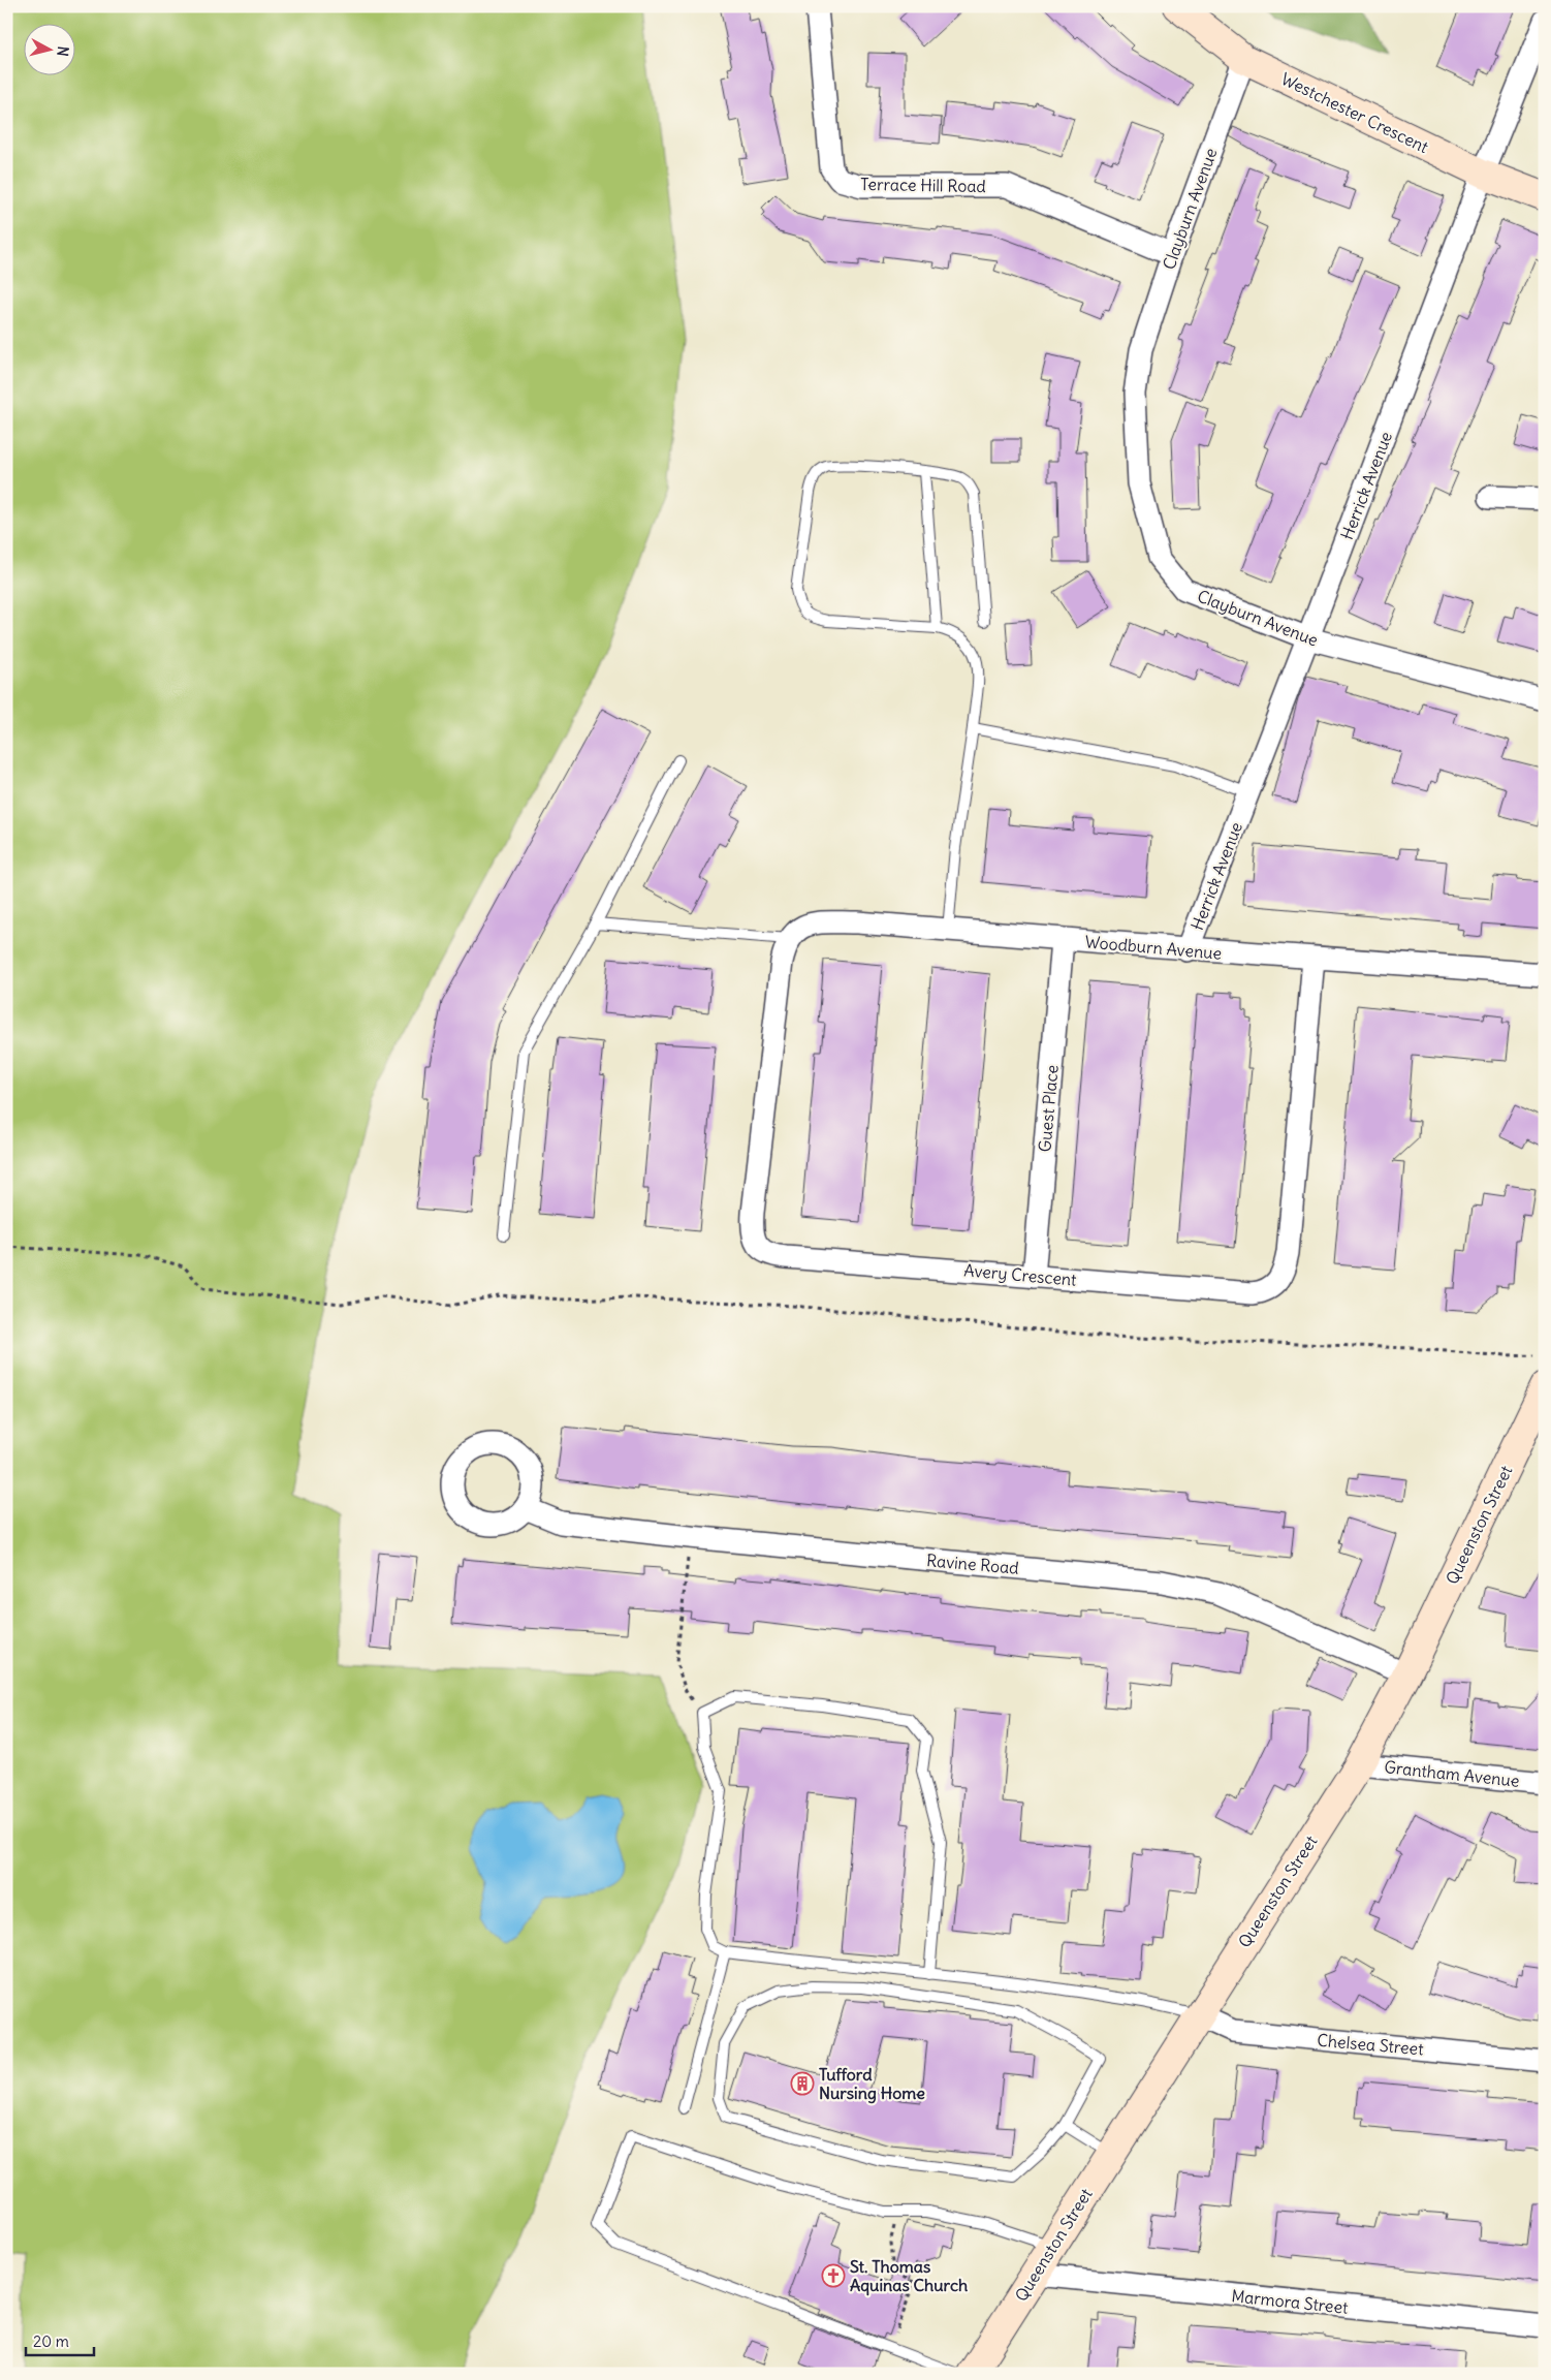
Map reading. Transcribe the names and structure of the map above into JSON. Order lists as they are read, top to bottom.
{
  "streets": {
    "main road": ["Westchester Crescent", "Queenston Street"],
    "street": [
      "Terrace Hill Road",
      "Clayburn Avenue",
      "Herrick Avenue",
      "Woodburn Avenue",
      "Guest Place",
      "Avery Crescent",
      "Ravine Road",
      "Grantham Avenue",
      "Chelsea Street",
      "Marmora Street"
    ]
  },
  "crossings": [
    ["Westchester Crescent", "Clayburn Avenue"],
    ["Westchester Crescent", "Herrick Avenue"],
    ["Terrace Hill Road", "Clayburn Avenue"],
    ["Clayburn Avenue", "Herrick Avenue"],
    ["Herrick Avenue", "Woodburn Avenue"],
    ["Woodburn Avenue", "Guest Place"],
    ["Woodburn Avenue", "Avery Crescent"],
    ["Guest Place", "Avery Crescent"],
    ["Queenston Street", "Ravine Road"],
    ["Queenston Street", "Grantham Avenue"],
    ["Queenston Street", "Chelsea Street"],
    ["Queenston Street", "Marmora Street"]
  ],
  "places": {
    "building": ["Tufford Nursing Home"],
    "church": ["St. Thomas Aquinas Church"]
  },
  "scale_bar": "20 m",
  "north": "right"
}
